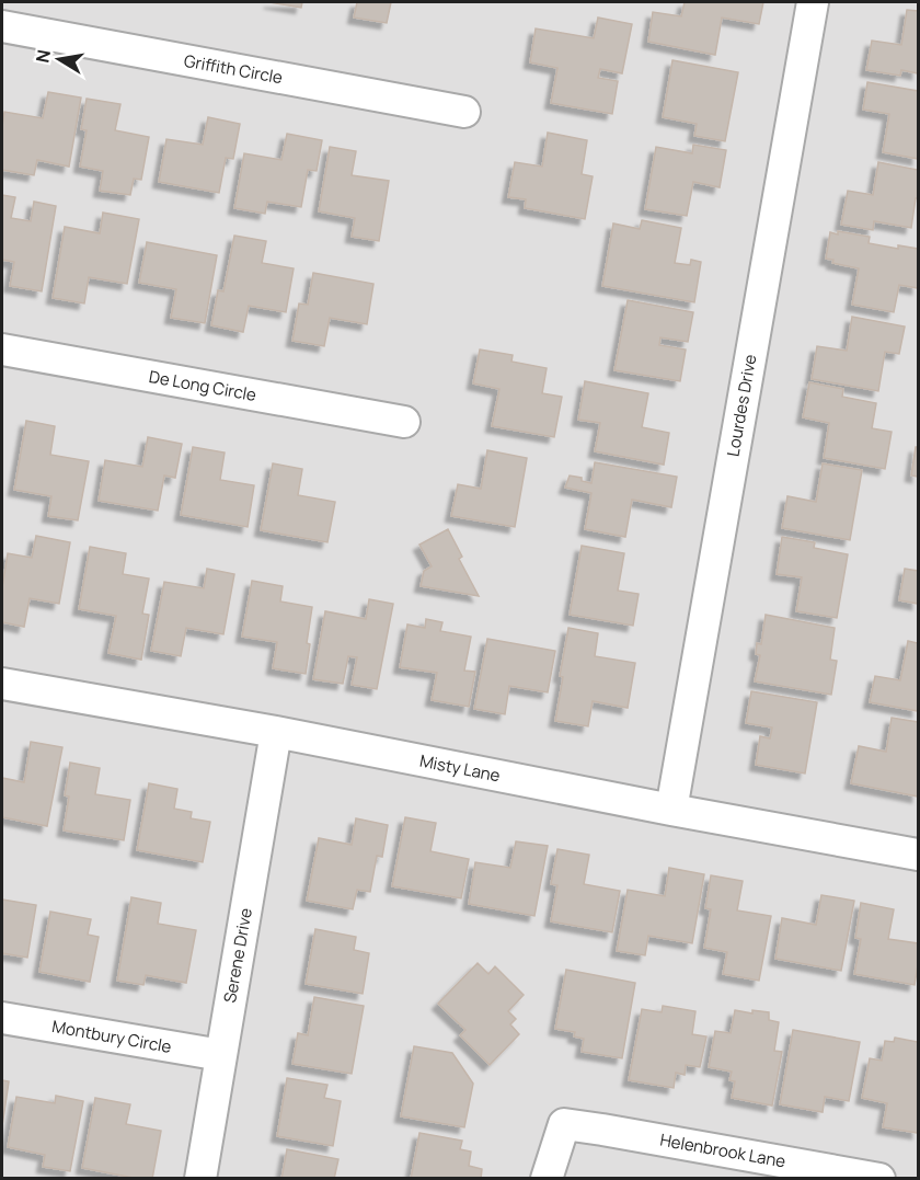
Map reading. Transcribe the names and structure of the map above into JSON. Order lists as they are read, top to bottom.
{
  "streets": {
    "street": [
      "Griffith Circle",
      "De Long Circle",
      "Lourdes Drive",
      "Misty Lane",
      "Serene Drive",
      "Montbury Circle",
      "Helenbrook Lane"
    ]
  },
  "crossings": [
    ["Lourdes Drive", "Misty Lane"],
    ["Misty Lane", "Serene Drive"],
    ["Serene Drive", "Montbury Circle"]
  ],
  "north": "left"
}
